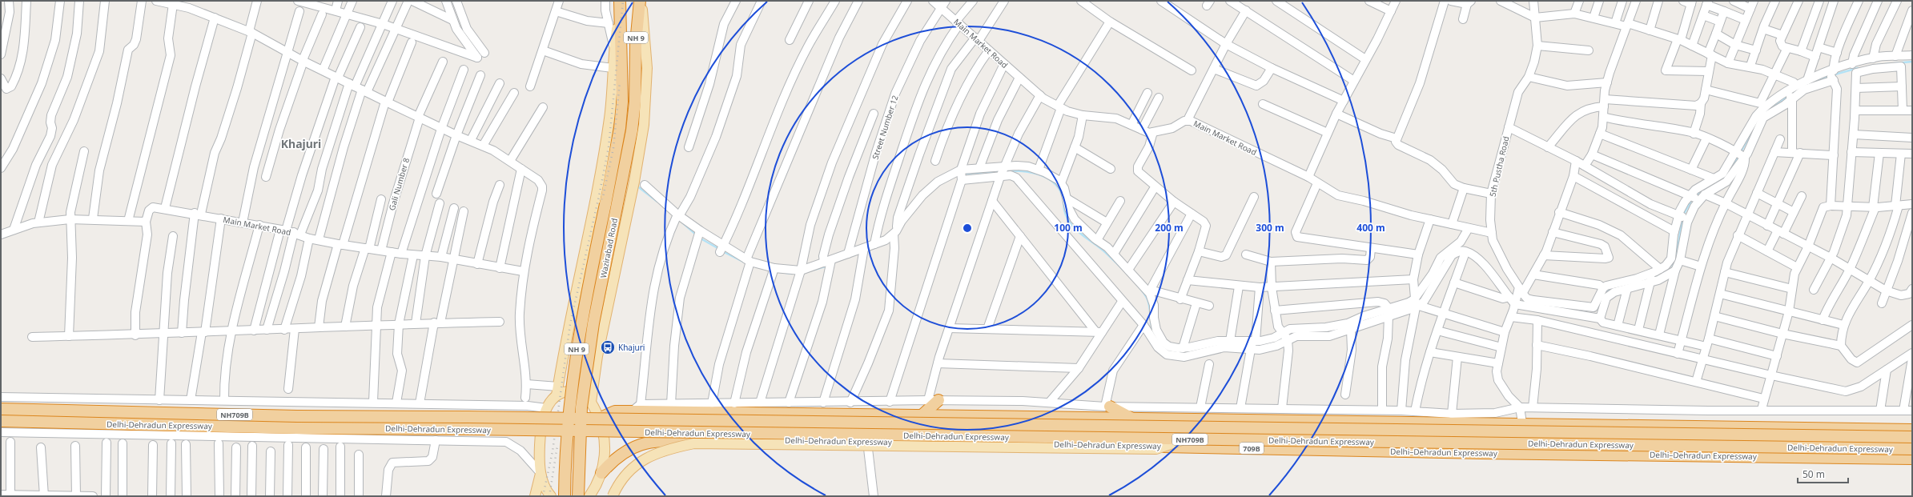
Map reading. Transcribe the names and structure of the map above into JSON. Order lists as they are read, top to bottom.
{
  "streets": {
    "highway": [
      "NH 9",
      "Wazirabad Road",
      "NH709B",
      "Delhi-Dehradun Expressway",
      "Delhi–Dehradun Expressway",
      "709B"
    ],
    "street": [
      "Main Market Road",
      "Street Number 12",
      "5th Pustha Road",
      "Gali Number 8"
    ]
  },
  "crossings": [
    ["Main Market Road", "Street Number 12"],
    ["Main Market Road", "5th Pustha Road"],
    ["Main Market Road", "Gali Number 8"]
  ],
  "districts": ["Khajuri"],
  "places": {
    "bus stop": ["Khajuri"]
  },
  "scale_bar": "50 m",
  "rings": [
    "100 m",
    "200 m",
    "300 m",
    "400 m"
  ]
}
